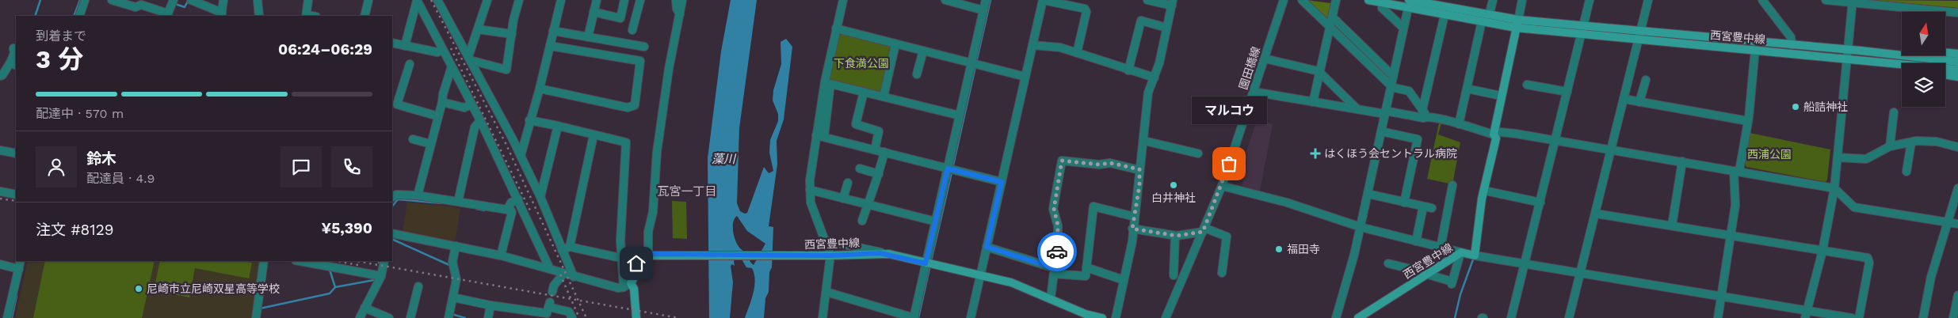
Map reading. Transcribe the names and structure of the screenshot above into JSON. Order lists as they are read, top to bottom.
{
  "streets": {
    "main road": ["西宮豊中線"],
    "street": ["園田橋線"]
  },
  "districts": ["瓦宮一丁目"],
  "water": ["藻川"],
  "parks": ["下食満公園", "西浦公園"],
  "places": {
    "other": [
      "船詰神社",
      "マルコウ",
      "白井神社",
      "福田寺",
      "尼崎市立尼崎双星高等学校"
    ],
    "health": ["はくほう会セントラル病院"]
  },
  "north": "top",
  "page": {
    "heading": ["3 分", "到着まで", "06:24–06:29"],
    "panel": [
      "鈴木",
      "配達員 · 4.9",
      "注文 #8129",
      "¥5,390"
    ],
    "bar": "配達中 · 570 m",
    "bubble": "マルコウ"
  }
}
